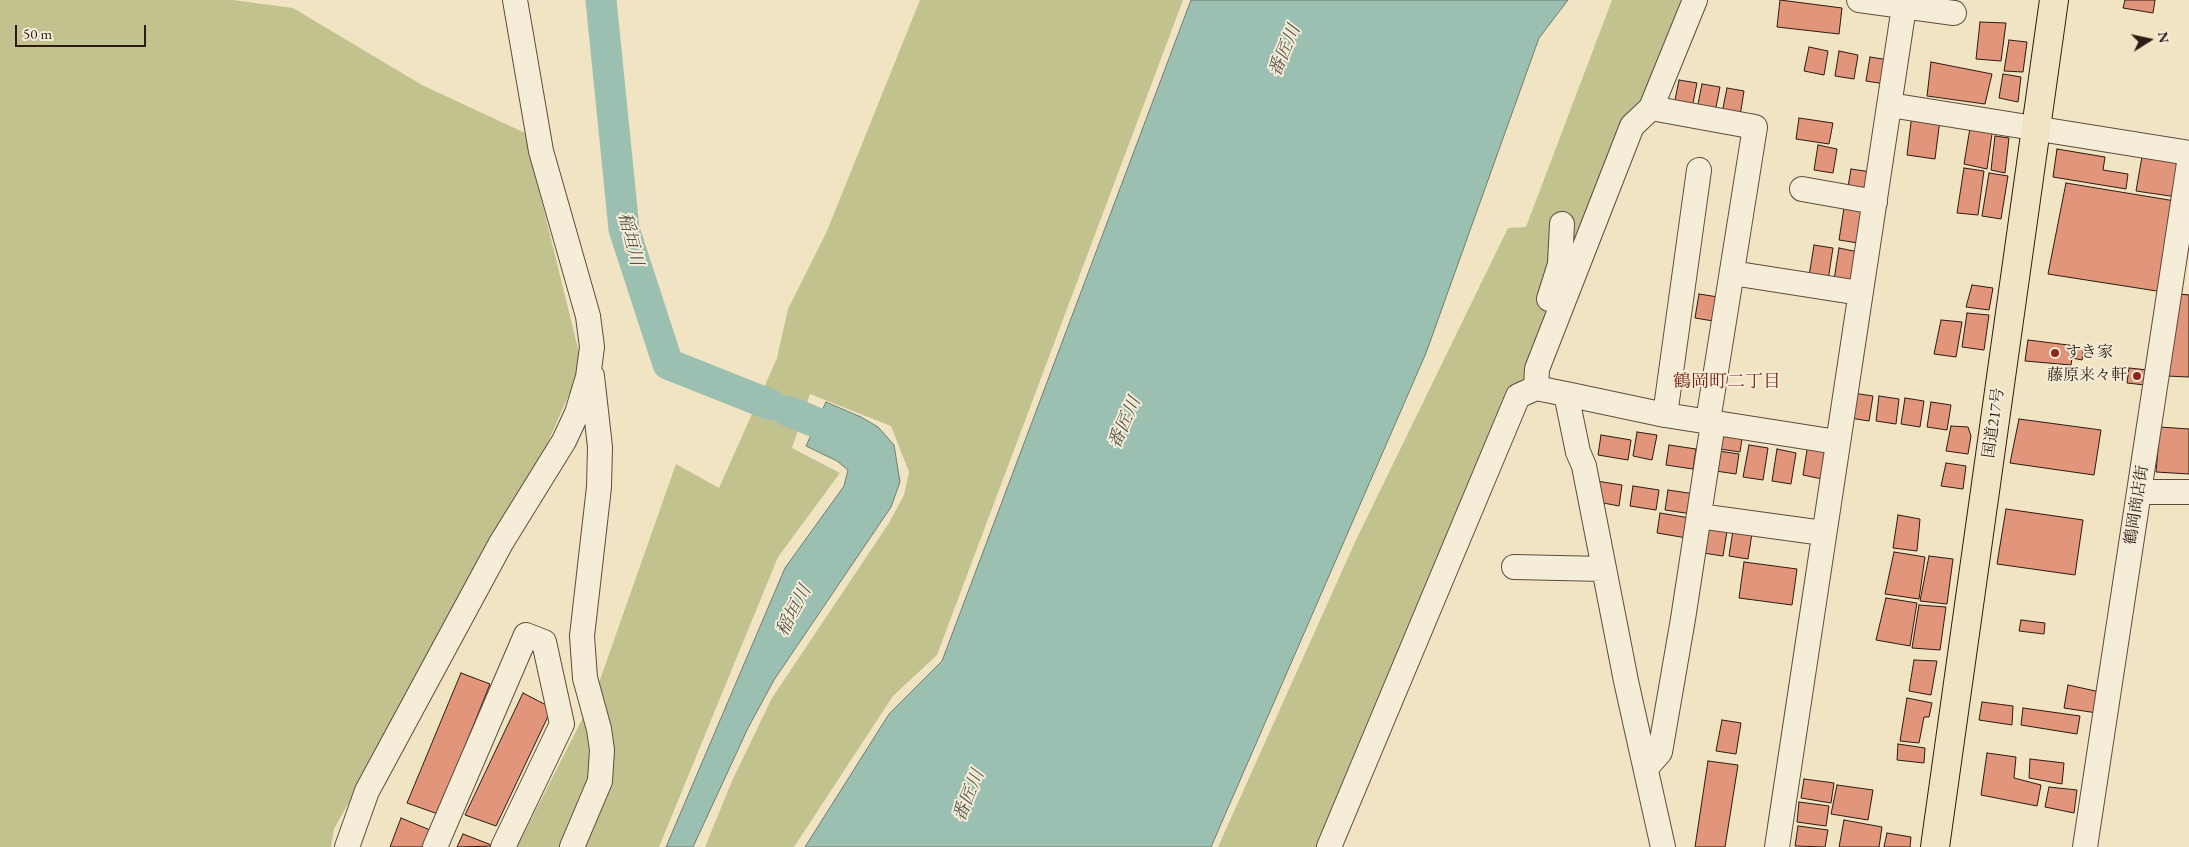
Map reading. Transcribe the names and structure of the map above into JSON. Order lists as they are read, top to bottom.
{
  "streets": {
    "highway": ["国道217号"],
    "street": ["鶴岡商店街"]
  },
  "districts": ["鶴岡町二丁目"],
  "water": ["番匠川", "稲垣川"],
  "places": ["すき家", "藤原来々軒"],
  "scale_bar": "50 m",
  "north": "right"
}
